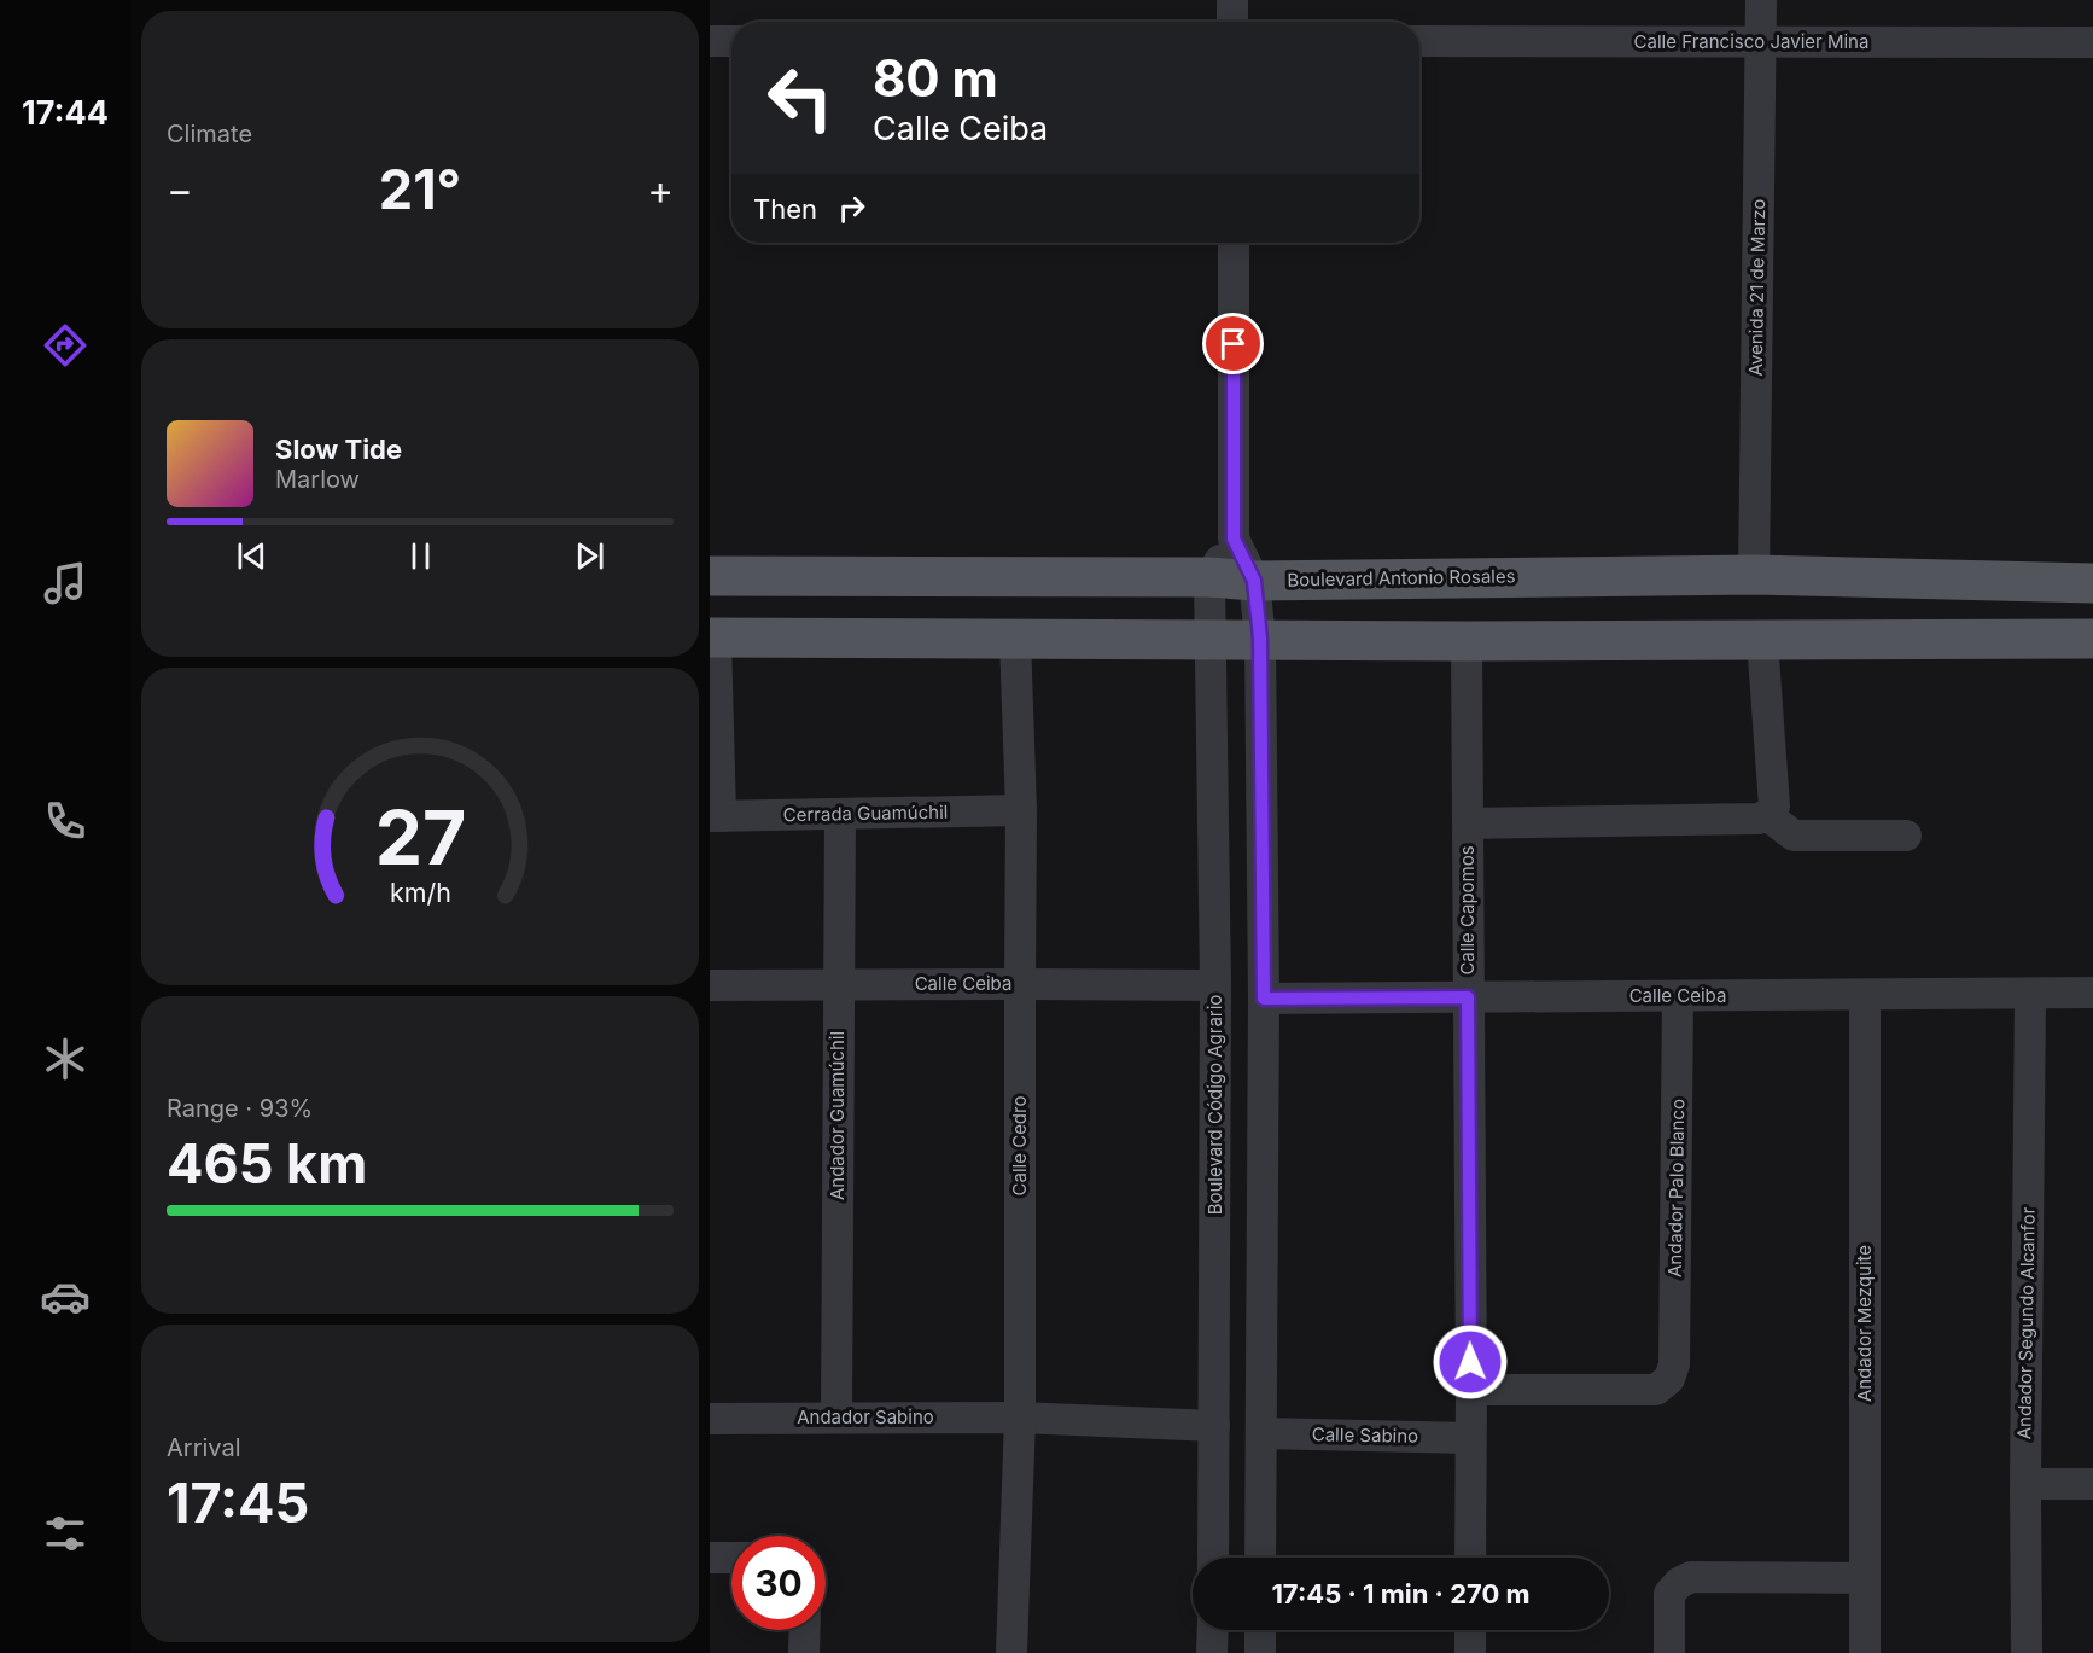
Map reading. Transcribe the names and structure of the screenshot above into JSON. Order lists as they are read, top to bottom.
{
  "streets": {
    "main road": ["Boulevard Antonio Rosales"],
    "street": [
      "Calle Francisco Javier Mina",
      "Avenida 21 de Marzo",
      "Cerrada Guamúchil",
      "Calle Capomos",
      "Calle Ceiba",
      "Boulevard Código Agrario",
      "Andador Guamúchil",
      "Calle Cedro",
      "Andador Palo Blanco",
      "Andador Mezquite",
      "Andador Segundo Alcanfor",
      "Andador Sabino",
      "Calle Sabino"
    ]
  },
  "crossings": [
    ["Calle Francisco Javier Mina", "Avenida 21 de Marzo"],
    ["Avenida 21 de Marzo", "Boulevard Antonio Rosales"],
    ["Boulevard Antonio Rosales", "Boulevard Código Agrario"],
    ["Cerrada Guamúchil", "Andador Guamúchil"],
    ["Cerrada Guamúchil", "Calle Cedro"],
    ["Calle Capomos", "Calle Ceiba"],
    ["Calle Capomos", "Andador Palo Blanco"],
    ["Calle Capomos", "Calle Sabino"],
    ["Calle Ceiba", "Boulevard Código Agrario"],
    ["Calle Ceiba", "Andador Guamúchil"],
    ["Calle Ceiba", "Calle Cedro"],
    ["Calle Ceiba", "Andador Palo Blanco"],
    ["Calle Ceiba", "Andador Mezquite"],
    ["Calle Ceiba", "Andador Segundo Alcanfor"],
    ["Andador Guamúchil", "Andador Sabino"],
    ["Calle Cedro", "Andador Sabino"]
  ],
  "page": {
    "tabs": "17:44",
    "tile": [
      "Climate",
      ["Range · 93%", "465 km"],
      ["Arrival", "17:45"]
    ],
    "turn": ["80 m", "Calle Ceiba"],
    "heat": ["−", "21°", "+"],
    "then": "Then",
    "song": ["Slow Tide", "Marlow"],
    "limit": "30",
    "trip": "17:45 · 1 min · 270 m",
    "gauge": ["27", "km/h"]
  }
}
